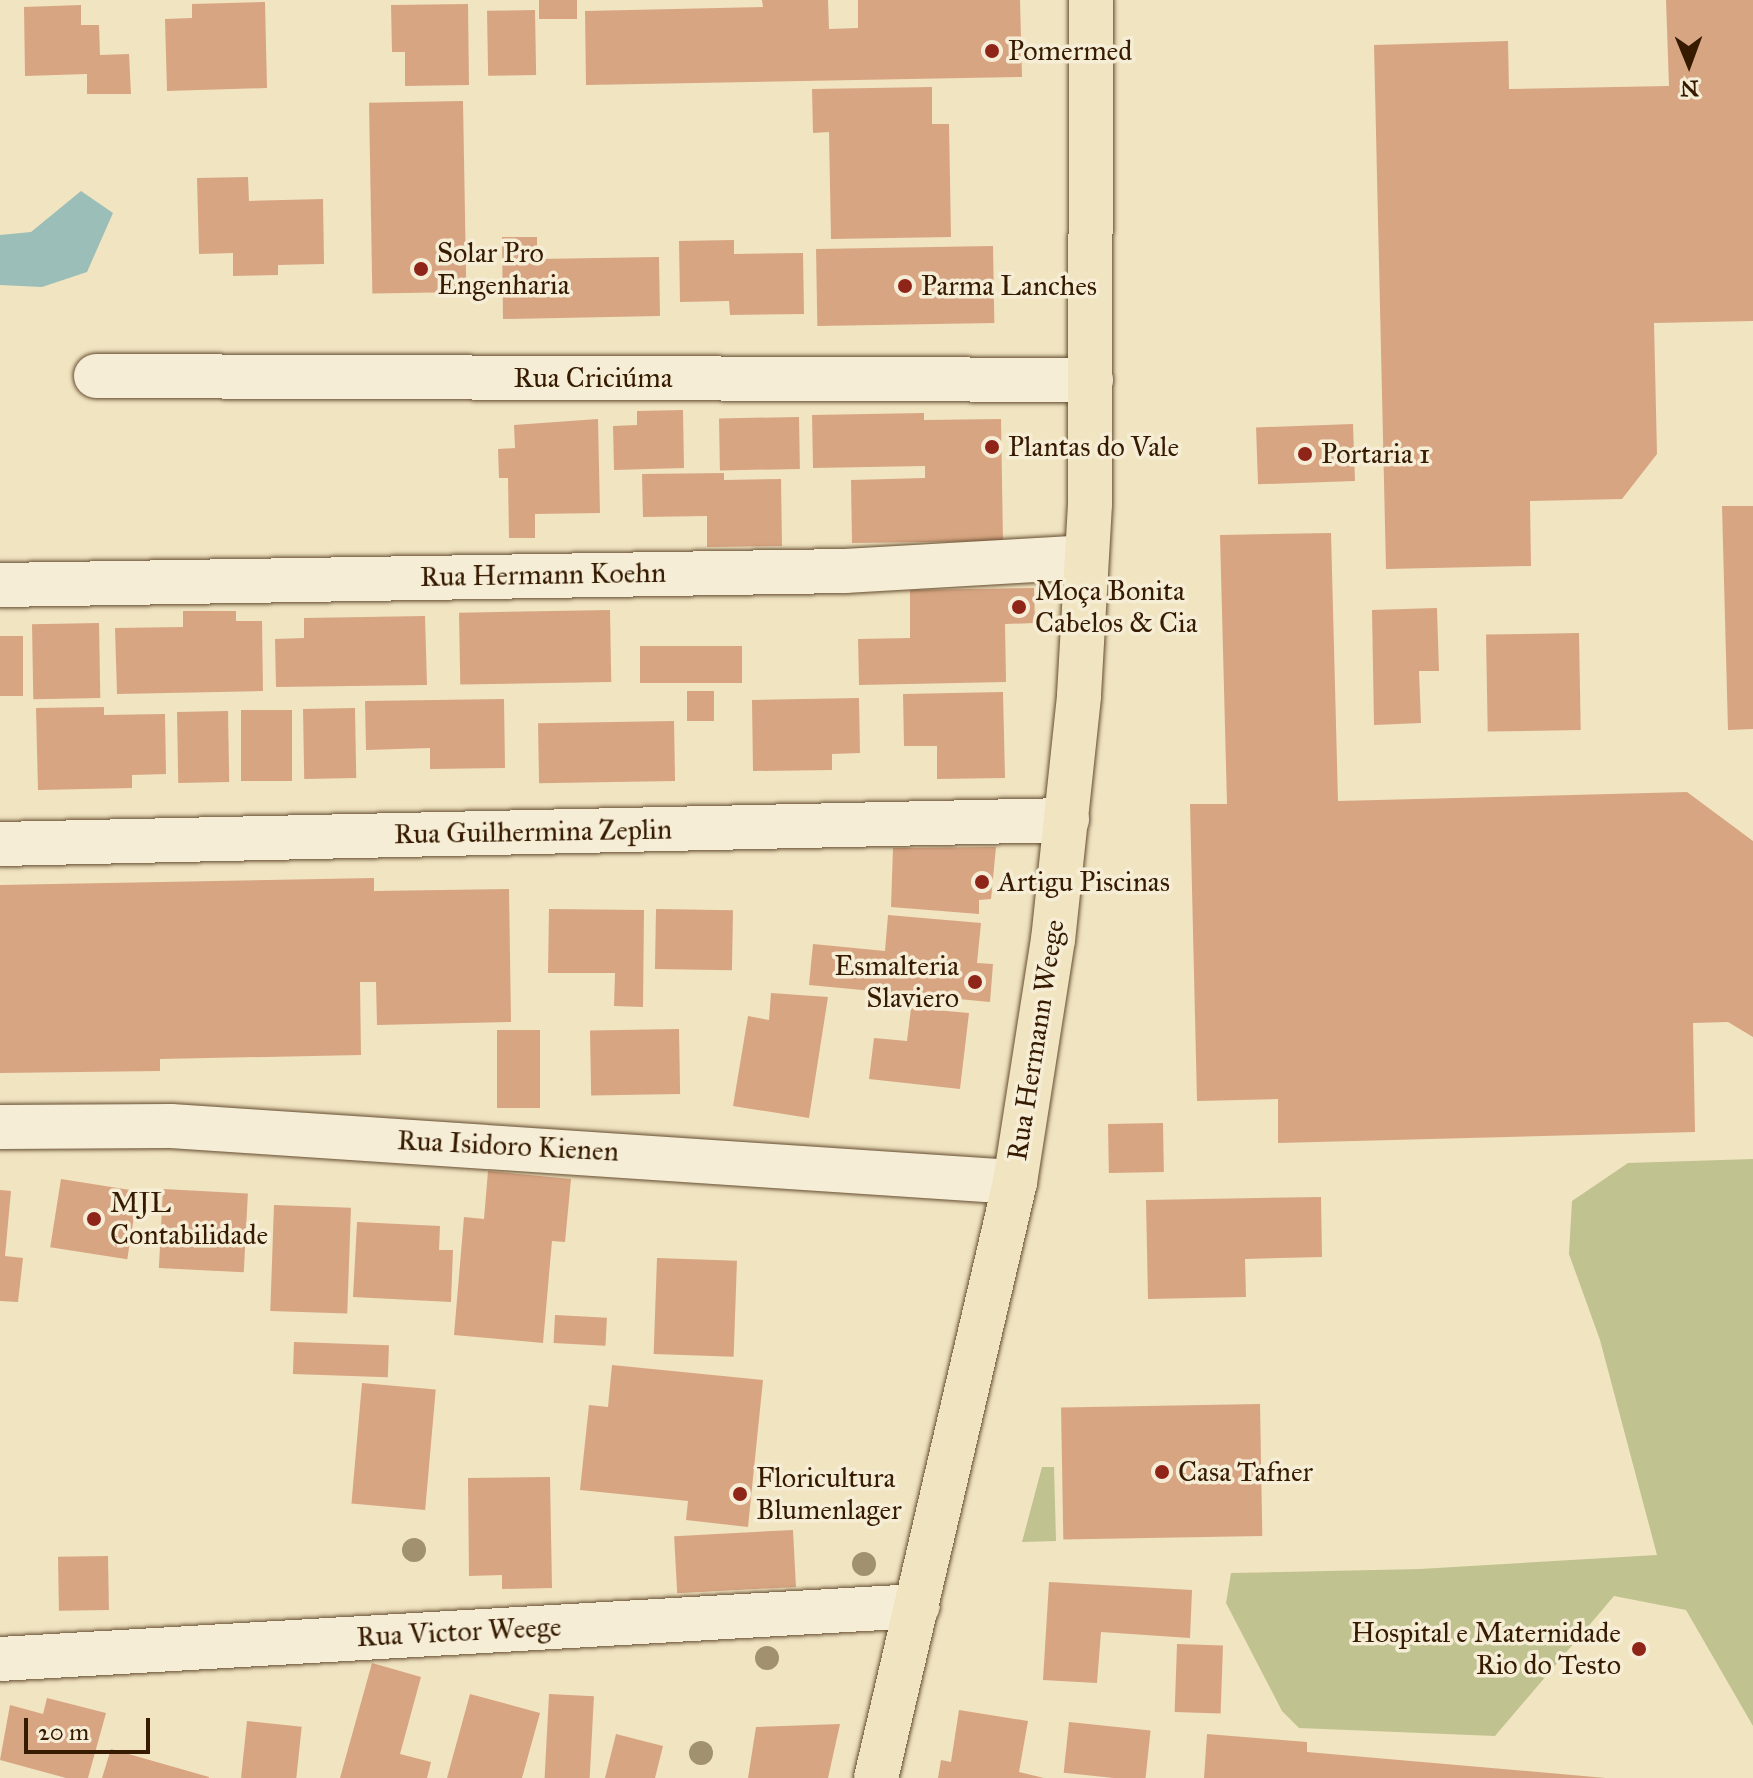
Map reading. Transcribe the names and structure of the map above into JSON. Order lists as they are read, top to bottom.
{
  "streets": {
    "main road": ["Rua Hermann Weege"],
    "street": [
      "Rua Criciúma",
      "Rua Hermann Koehn",
      "Rua Guilhermina Zeplin",
      "Rua Isidoro Kienen",
      "Rua Victor Weege"
    ]
  },
  "crossings": [
    ["Rua Criciúma", "Rua Hermann Weege"],
    ["Rua Hermann Koehn", "Rua Hermann Weege"],
    ["Rua Guilhermina Zeplin", "Rua Hermann Weege"],
    ["Rua Hermann Weege", "Rua Isidoro Kienen"],
    ["Rua Hermann Weege", "Rua Victor Weege"]
  ],
  "places": [
    "Pomermed",
    "Solar Pro Engenharia",
    "Parma Lanches",
    "Plantas do Vale",
    "Portaria 1",
    "Moça Bonita Cabelos & Cia",
    "Artigu Piscinas",
    "Esmalteria Slaviero",
    "MJL Contabilidade",
    "Casa Tafner",
    "Floricultura Blumenlager",
    "Hospital e Maternidade Rio do Testo"
  ],
  "scale_bar": "20 m",
  "north": "bottom"
}
